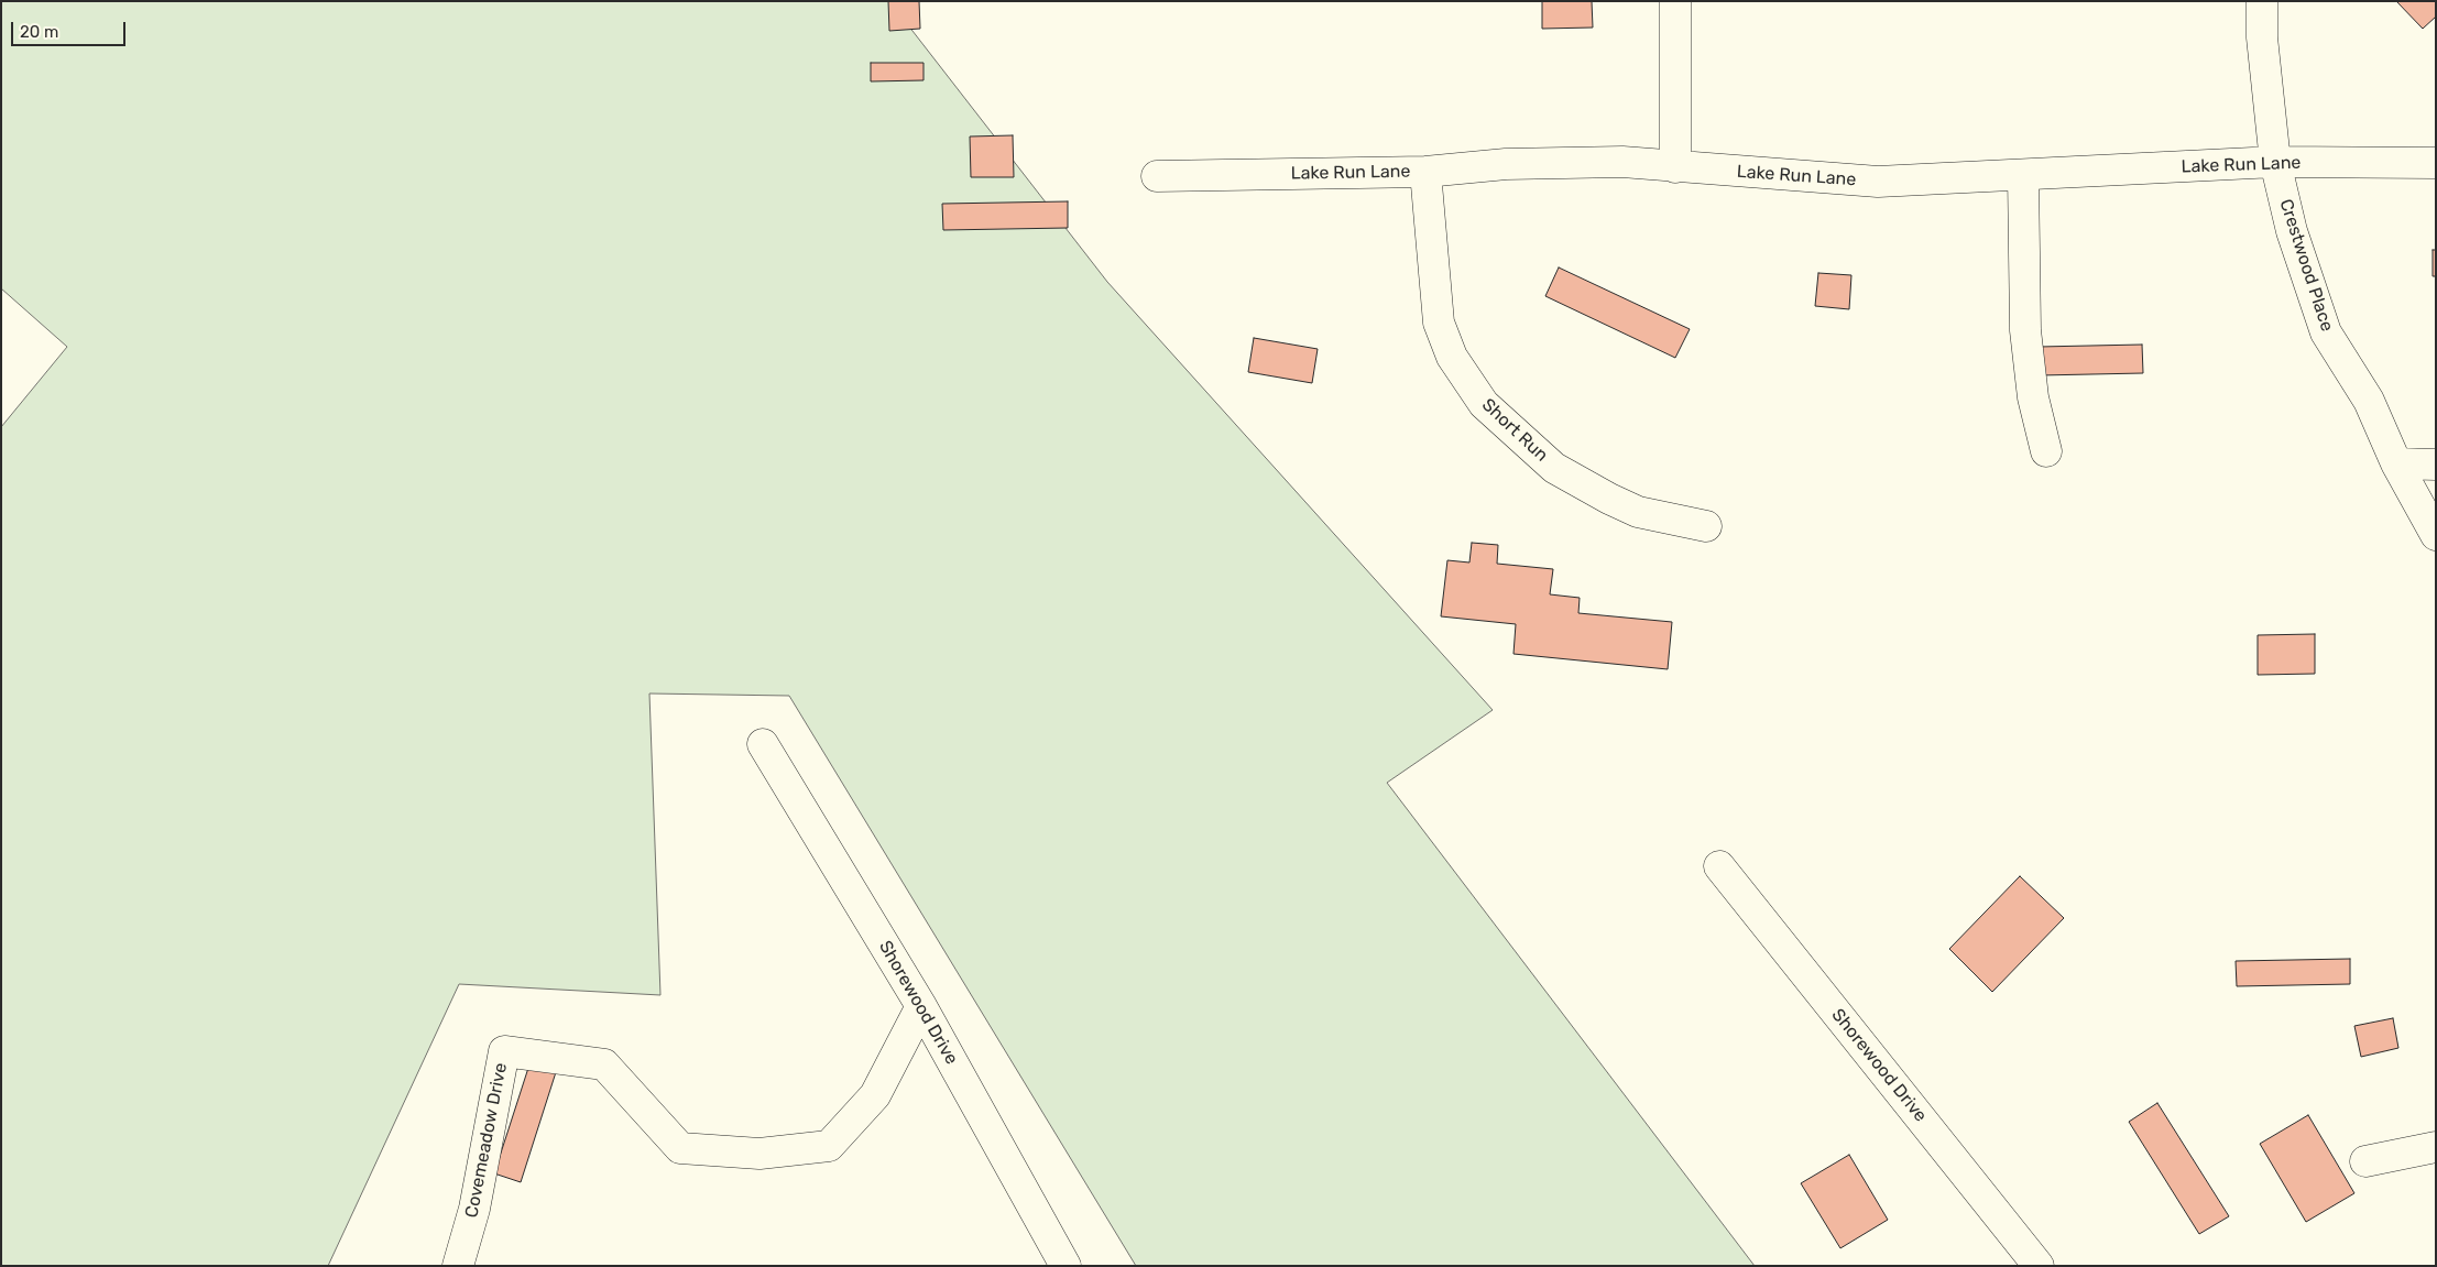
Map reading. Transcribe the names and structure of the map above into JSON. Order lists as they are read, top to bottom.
{
  "streets": {
    "street": [
      "Lake Run Lane",
      "Crestwood Place",
      "Short Run",
      "Shorewood Drive",
      "Covemeadow Drive"
    ]
  },
  "crossings": [
    ["Lake Run Lane", "Crestwood Place"],
    ["Lake Run Lane", "Short Run"],
    ["Shorewood Drive", "Covemeadow Drive"]
  ],
  "scale_bar": "20 m"
}
